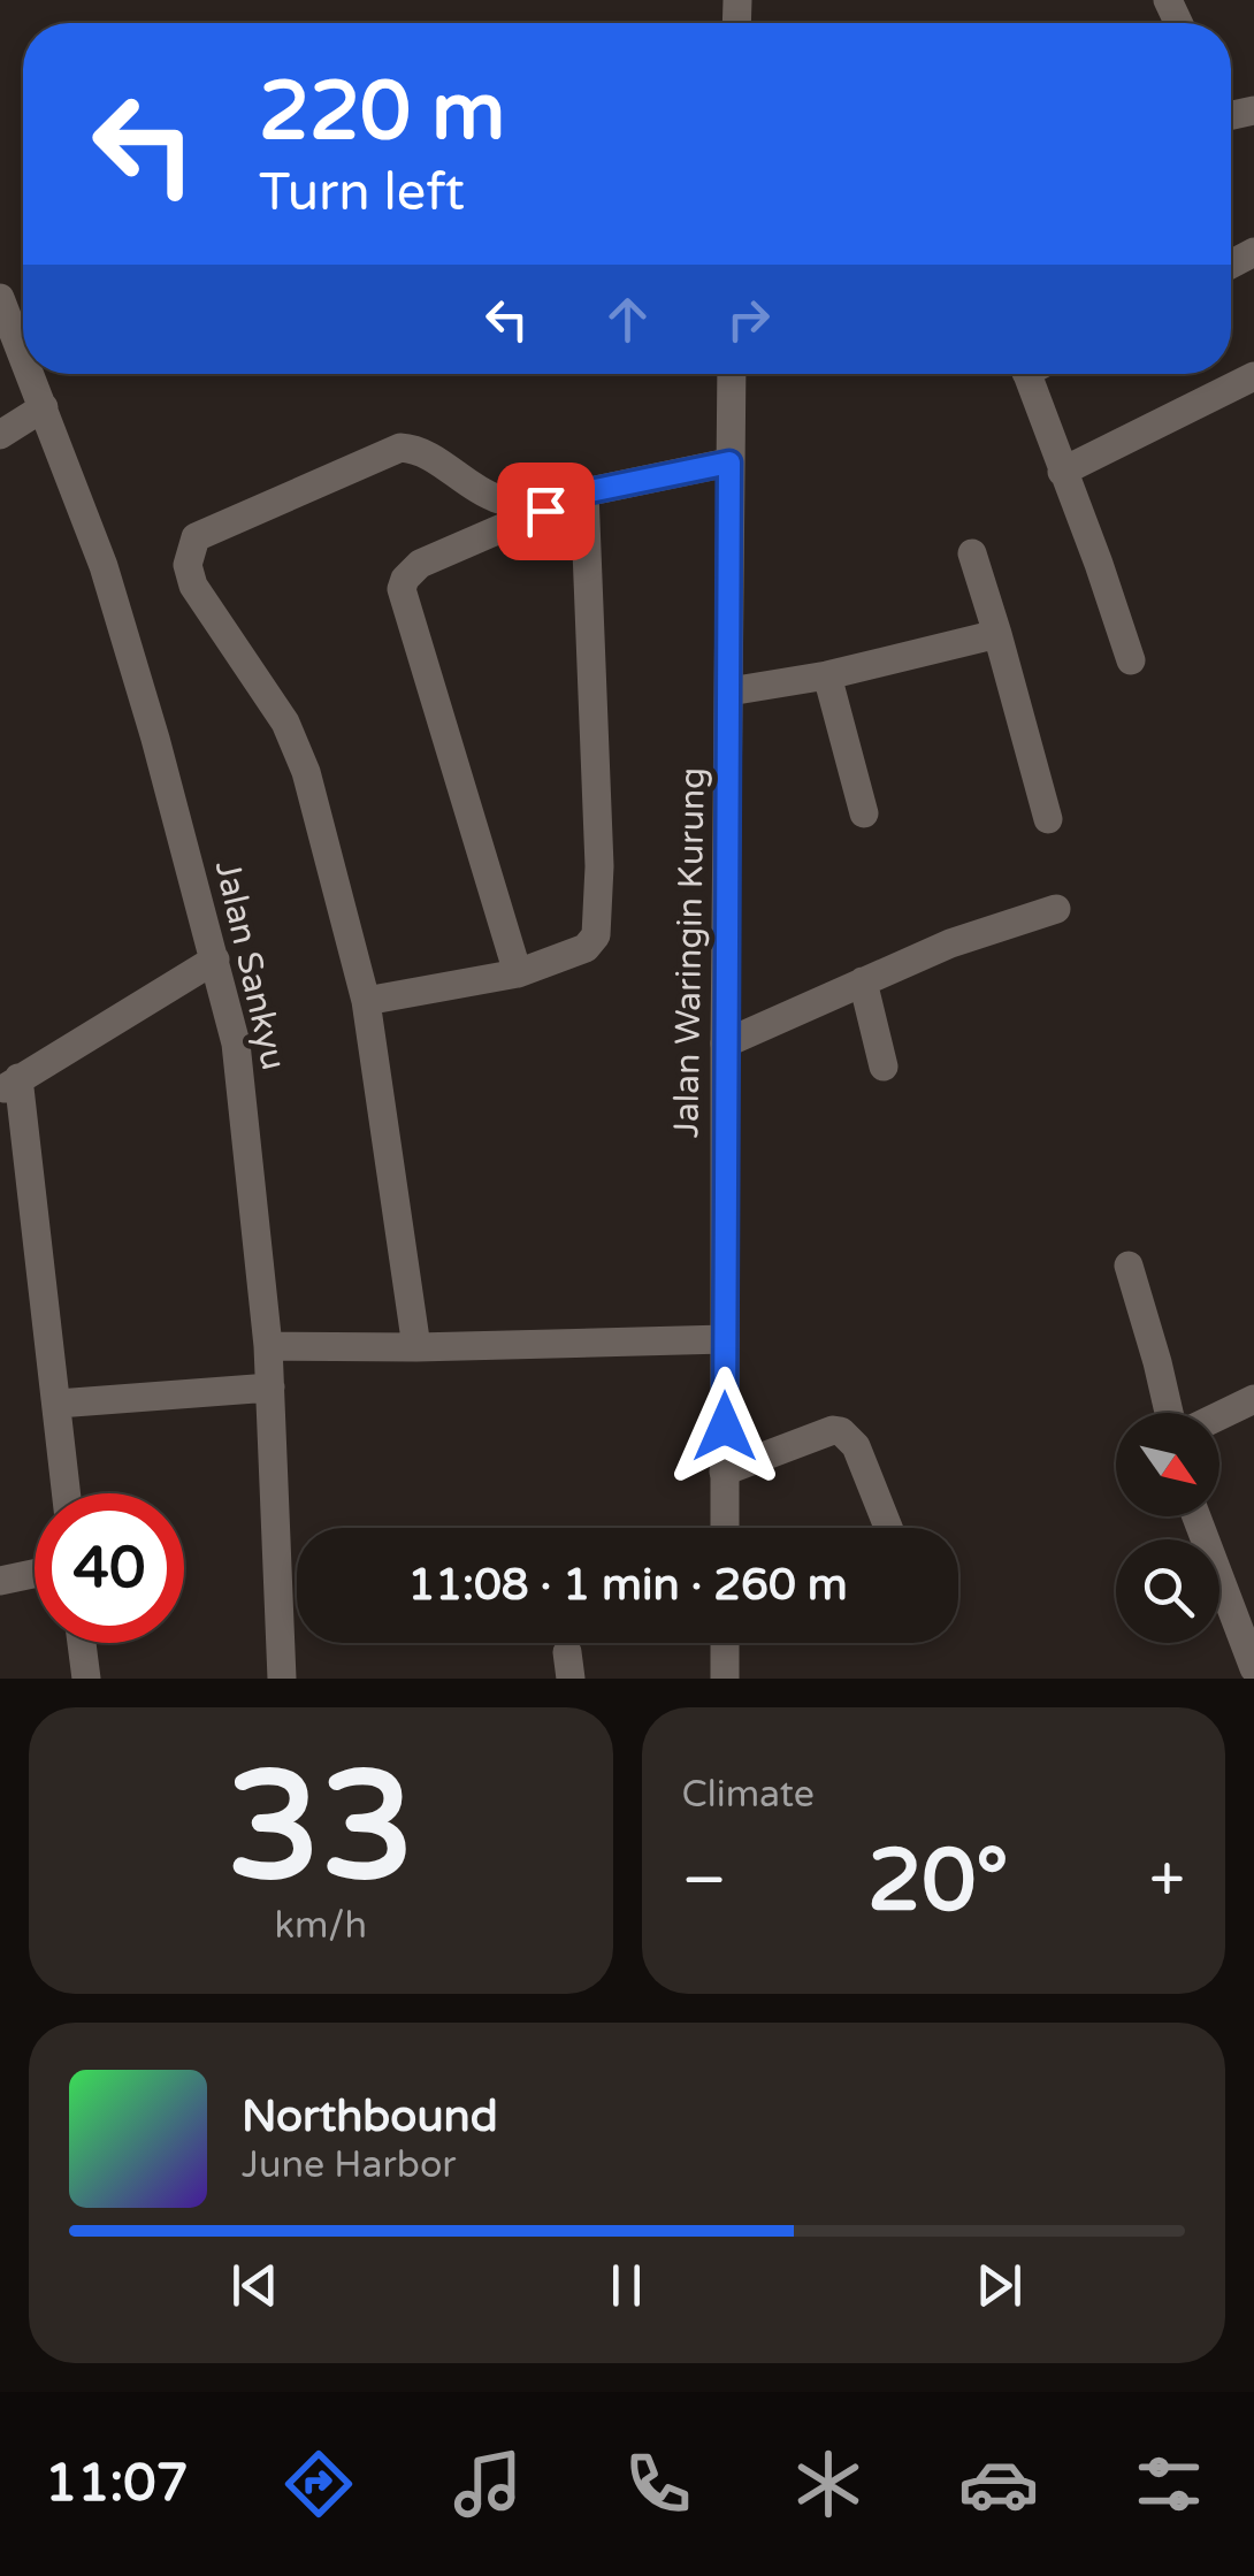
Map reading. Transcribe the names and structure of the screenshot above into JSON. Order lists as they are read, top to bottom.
{
  "streets": {
    "street": ["Jalan Waringin Kurung", "Jalan Sankyu"]
  },
  "north": "bottom right",
  "page": {
    "turn": ["220 m", "Turn left"],
    "limit": "40",
    "trip": "11:08 · 1 min · 260 m",
    "tile": [
      ["33", "km/h"],
      "Climate"
    ],
    "heat": ["−", "20°", "+"],
    "song": ["Northbound", "June Harbor"],
    "tabs": "11:07"
  }
}
